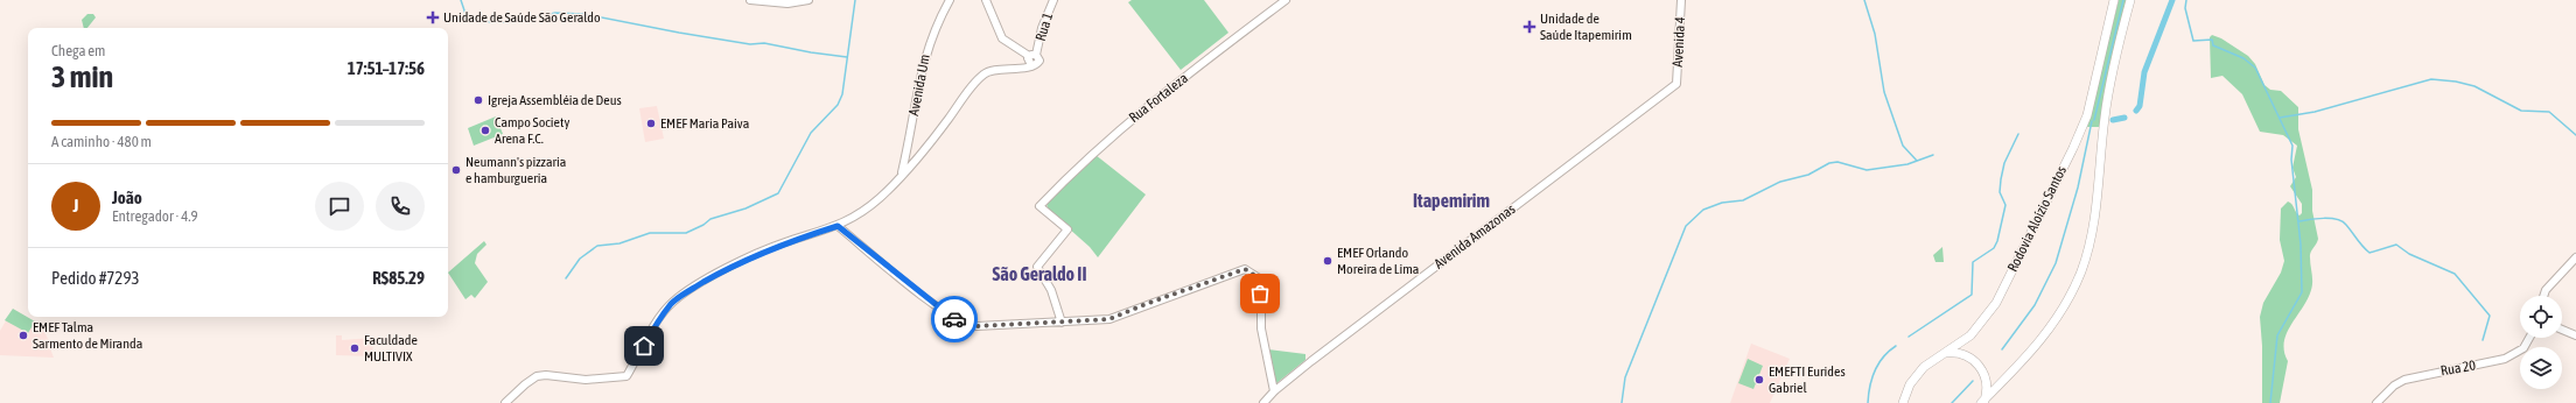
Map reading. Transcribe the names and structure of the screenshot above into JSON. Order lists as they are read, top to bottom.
{
  "streets": {
    "main road": ["Rodovia Aloízio Santos"],
    "street": [
      "Rua 1",
      "Avenida 4",
      "Avenida Um",
      "Rua Fortaleza",
      "Avenida Amazonas",
      "Rua 20"
    ]
  },
  "crossings": [
    ["Rua 1", "Avenida Um"],
    ["Avenida 4", "Avenida Amazonas"]
  ],
  "districts": ["Itapemirim", "São Geraldo II"],
  "places": {
    "health": ["Unidade de Saúde São Geraldo", "Unidade de Saúde Itapemirim"],
    "other": [
      "Igreja Assembléia de Deus",
      "EMEF Maria Paiva",
      "Campo Society Arena F.C.",
      "Neumann's pizzaria e hamburgueria",
      "EMEF Orlando Moreira de Lima",
      "EMEF Talma Sarmento de Miranda",
      "Faculdade MULTIVIX",
      "EMEFTI Eurides Gabriel"
    ]
  },
  "page": {
    "heading": ["3 min", "Chega em", "17:51–17:56"],
    "panel": [
      "João",
      "Entregador · 4.9",
      "Pedido #7293",
      "R$85.29"
    ],
    "bar": "A caminho · 480 m",
    "round": "J"
  }
}
